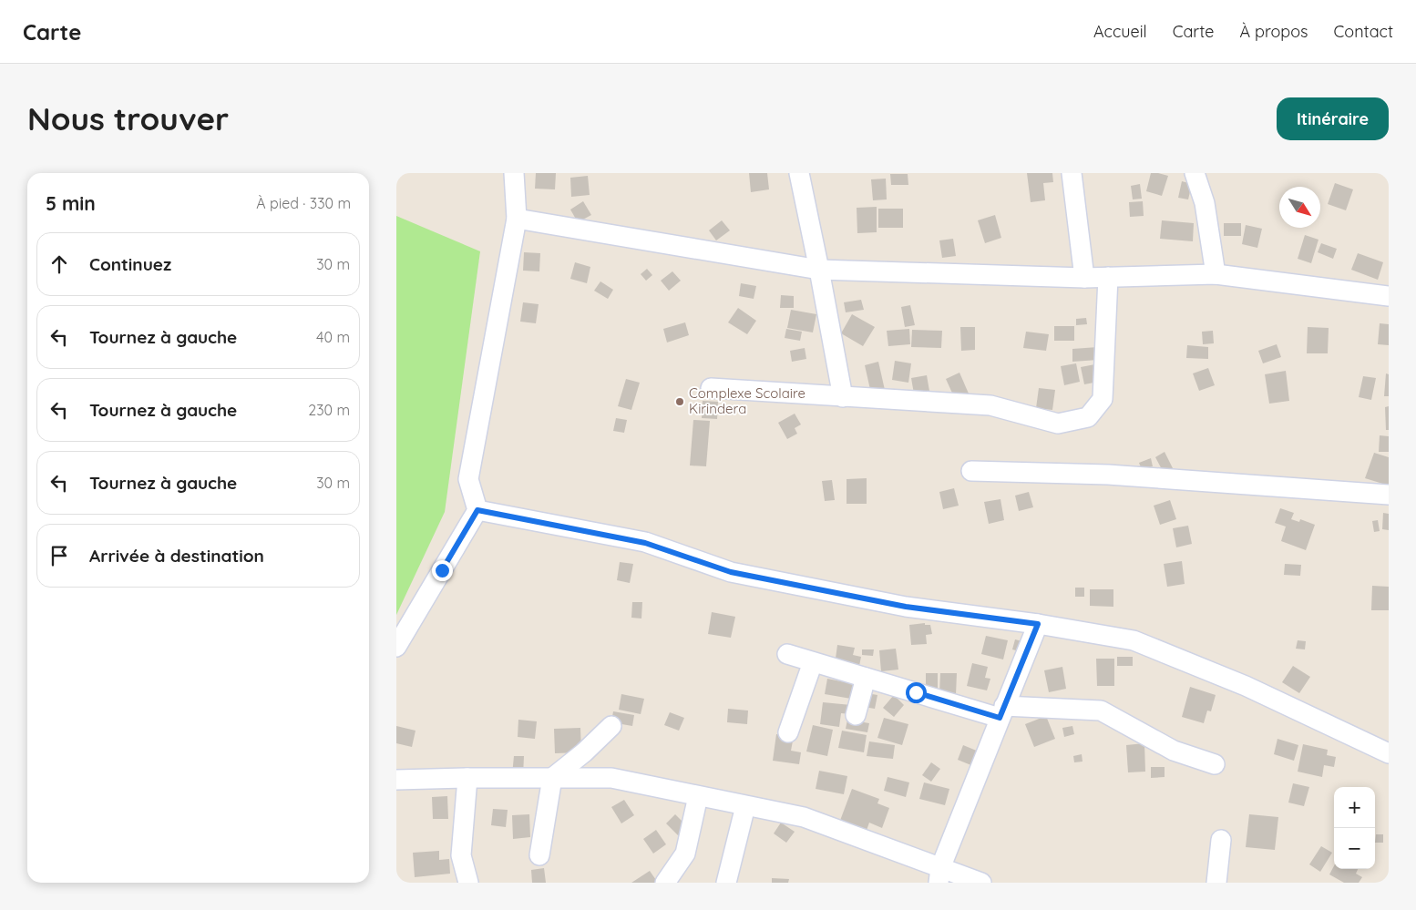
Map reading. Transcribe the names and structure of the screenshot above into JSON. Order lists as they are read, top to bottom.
{
  "places": ["Complexe Scolaire Kirindera"],
  "north": "bottom right",
  "page": {
    "header": "Carte",
    "nav": [
      "Accueil",
      "Carte",
      "À propos",
      "Contact"
    ],
    "buttons": "Itinéraire",
    "title": "Nous trouver",
    "heading": ["5 min", "À pied · 330 m"],
    "list": [
      ["Continuez", "30 m"],
      ["Tournez à gauche", "40 m"],
      ["Tournez à gauche", "230 m"],
      ["Tournez à gauche", "30 m"],
      "Arrivée à destination"
    ],
    "map_buttons": ["+", "−"]
  }
}
